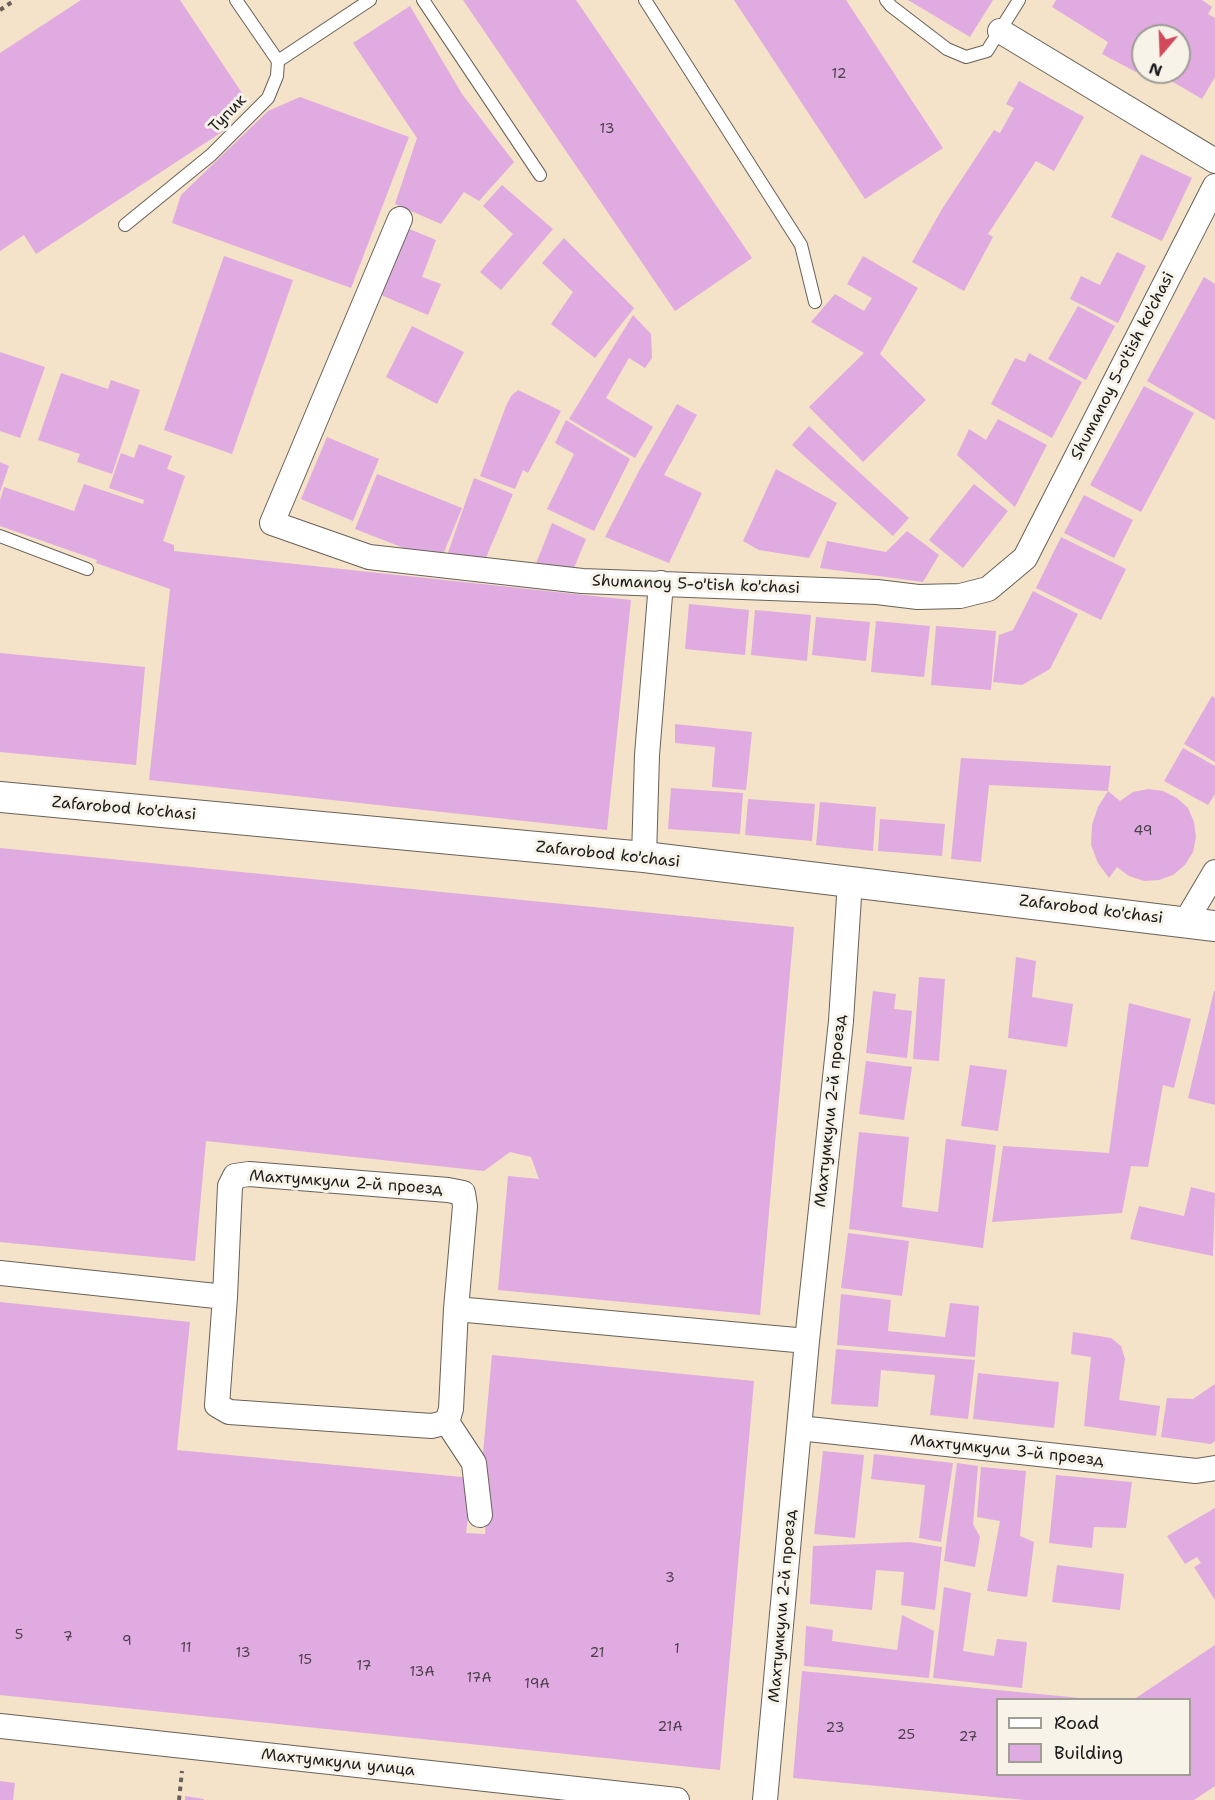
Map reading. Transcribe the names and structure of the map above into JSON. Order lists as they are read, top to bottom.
{
  "streets": {
    "street": [
      "Shumanoy 5-o'tish ko'chasi",
      "Zafarobod ko'chasi",
      "Махтумкули 2-й проезд",
      "Махтумкули 3-й проезд",
      "Махтумкули улица"
    ],
    "lane": ["Тупик"]
  },
  "crossings": [
    ["Zafarobod ko'chasi", "Махтумкули 2-й проезд"],
    ["Махтумкули 2-й проезд", "Махтумкули 3-й проезд"]
  ],
  "house_numbers": [
    "12",
    "13",
    "49",
    "3",
    "5",
    "7",
    "9",
    "11",
    "1",
    "13",
    "21",
    "15",
    "17",
    "13А",
    "17А",
    "19А",
    "21А",
    "23",
    "25",
    "27"
  ],
  "legend": ["Road", "Building"],
  "north": "bottom"
}
